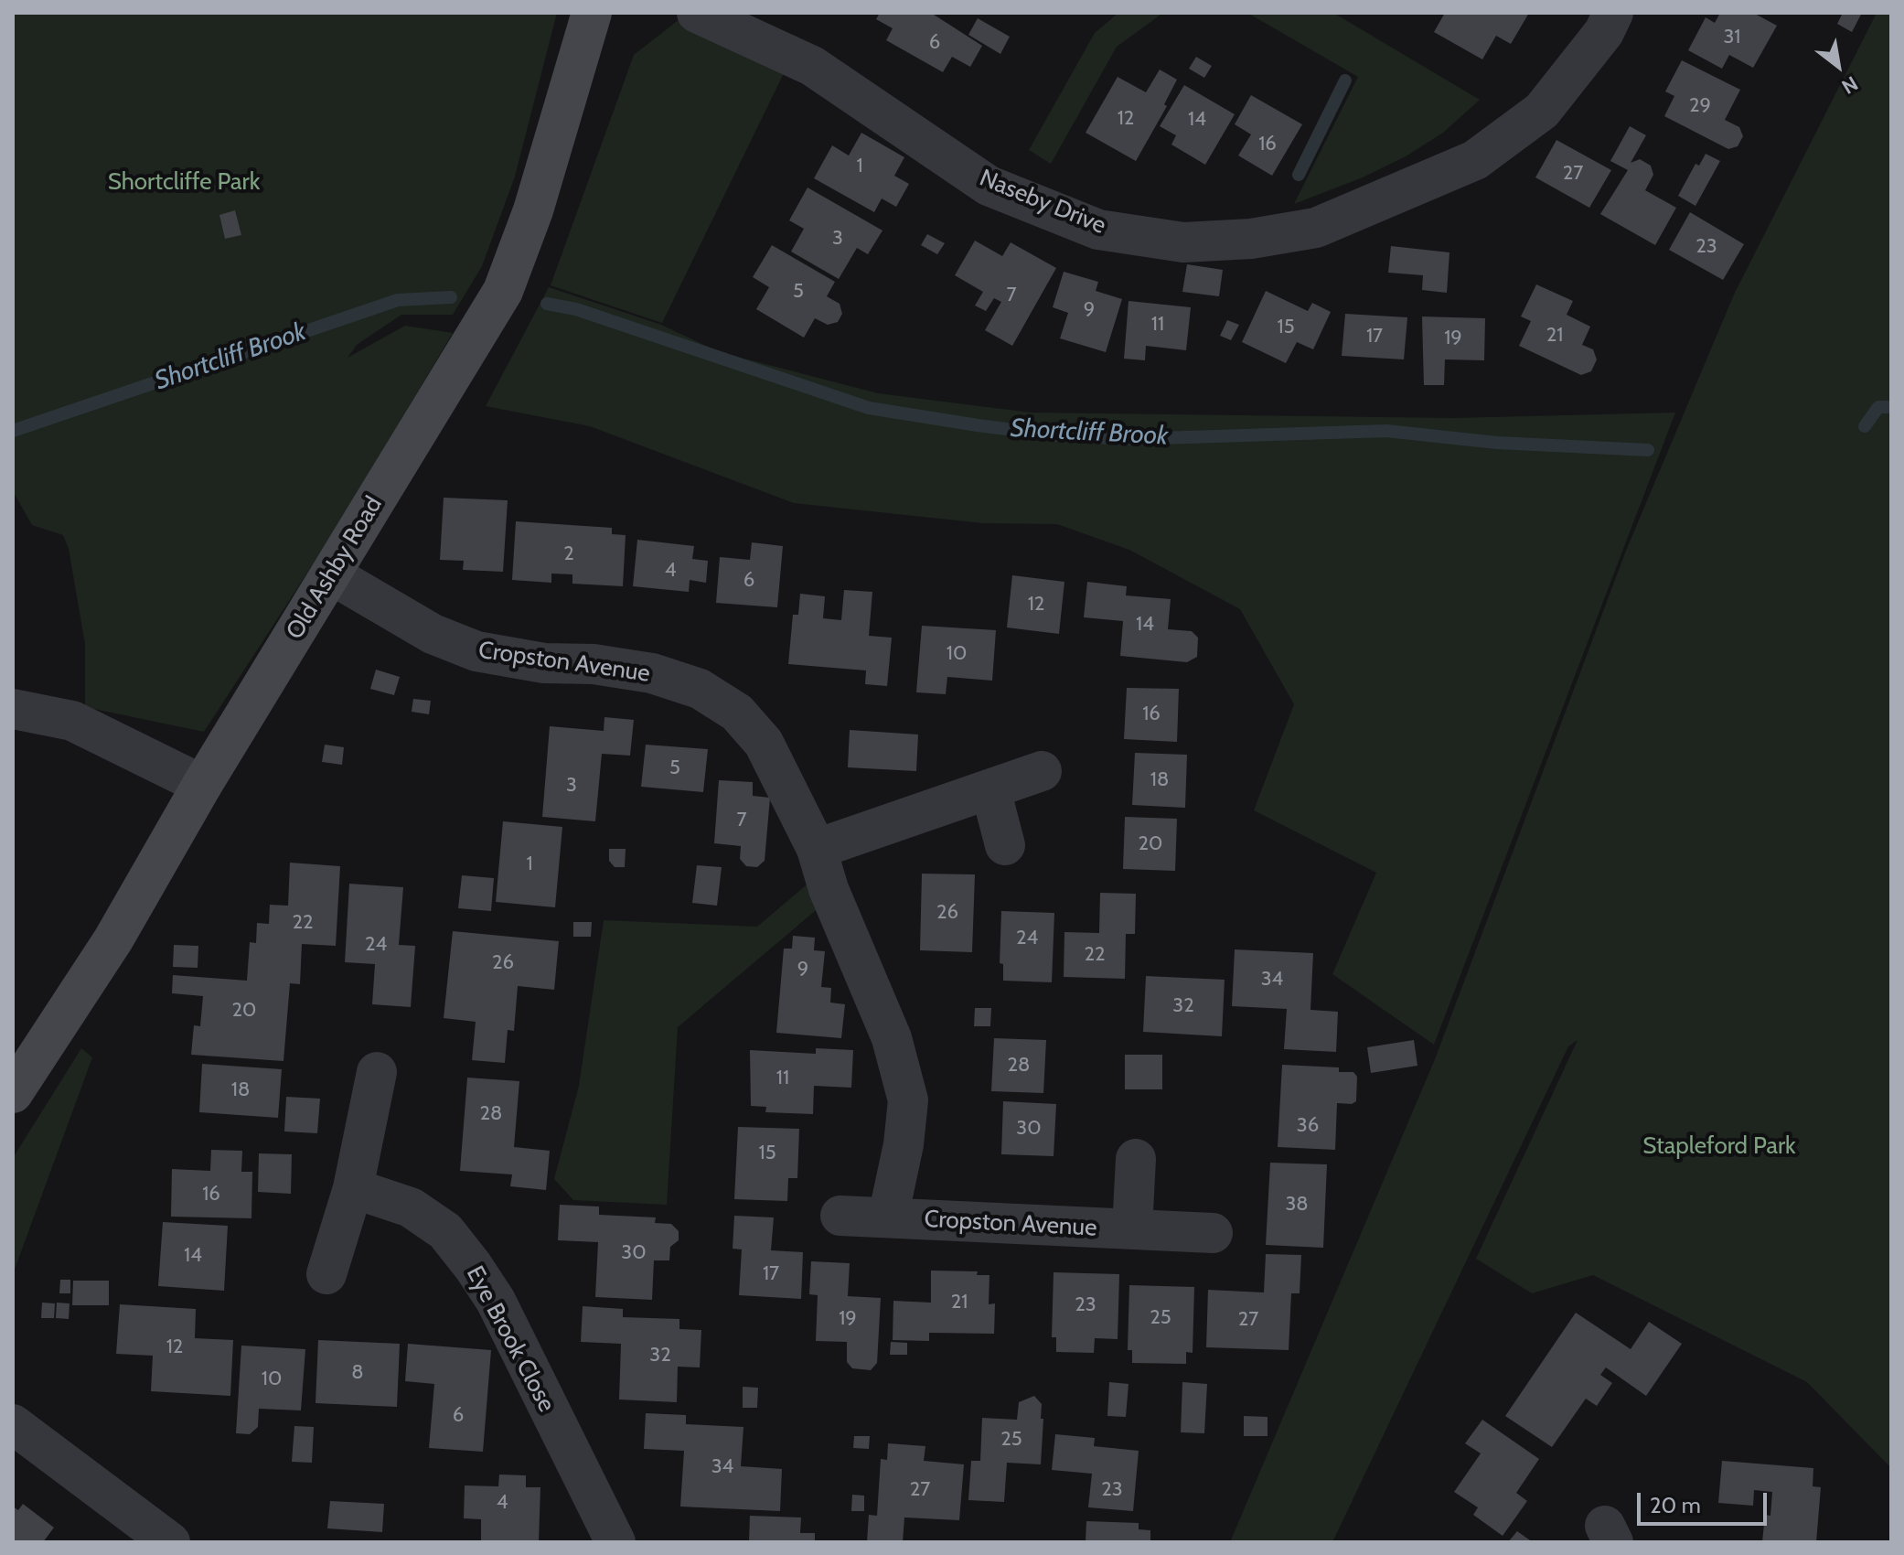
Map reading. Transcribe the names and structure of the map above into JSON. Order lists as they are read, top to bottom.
{
  "streets": {
    "street": [
      "Naseby Drive",
      "Old Ashby Road",
      "Cropston Avenue",
      "Eye Brook Close"
    ]
  },
  "crossings": [
    ["Old Ashby Road", "Cropston Avenue"]
  ],
  "water": ["Shortcliff Brook"],
  "parks": ["Shortcliffe Park", "Stapleford Park"],
  "house_numbers": [
    "31",
    "6",
    "29",
    "12",
    "14",
    "16",
    "1",
    "27",
    "3",
    "23",
    "5",
    "7",
    "9",
    "11",
    "15",
    "21",
    "17",
    "19",
    "2",
    "4",
    "6",
    "12",
    "14",
    "10",
    "16",
    "5",
    "18",
    "3",
    "7",
    "20",
    "1",
    "26",
    "22",
    "24",
    "24",
    "22",
    "26",
    "9",
    "34",
    "32",
    "20",
    "28",
    "11",
    "18",
    "28",
    "36",
    "30",
    "15",
    "16",
    "38",
    "30",
    "14",
    "17",
    "21",
    "23",
    "25",
    "19",
    "27",
    "12",
    "32",
    "8",
    "10",
    "6",
    "25",
    "34",
    "27",
    "23",
    "4"
  ],
  "scale_bar": "20 m",
  "north": "bottom right"
}
